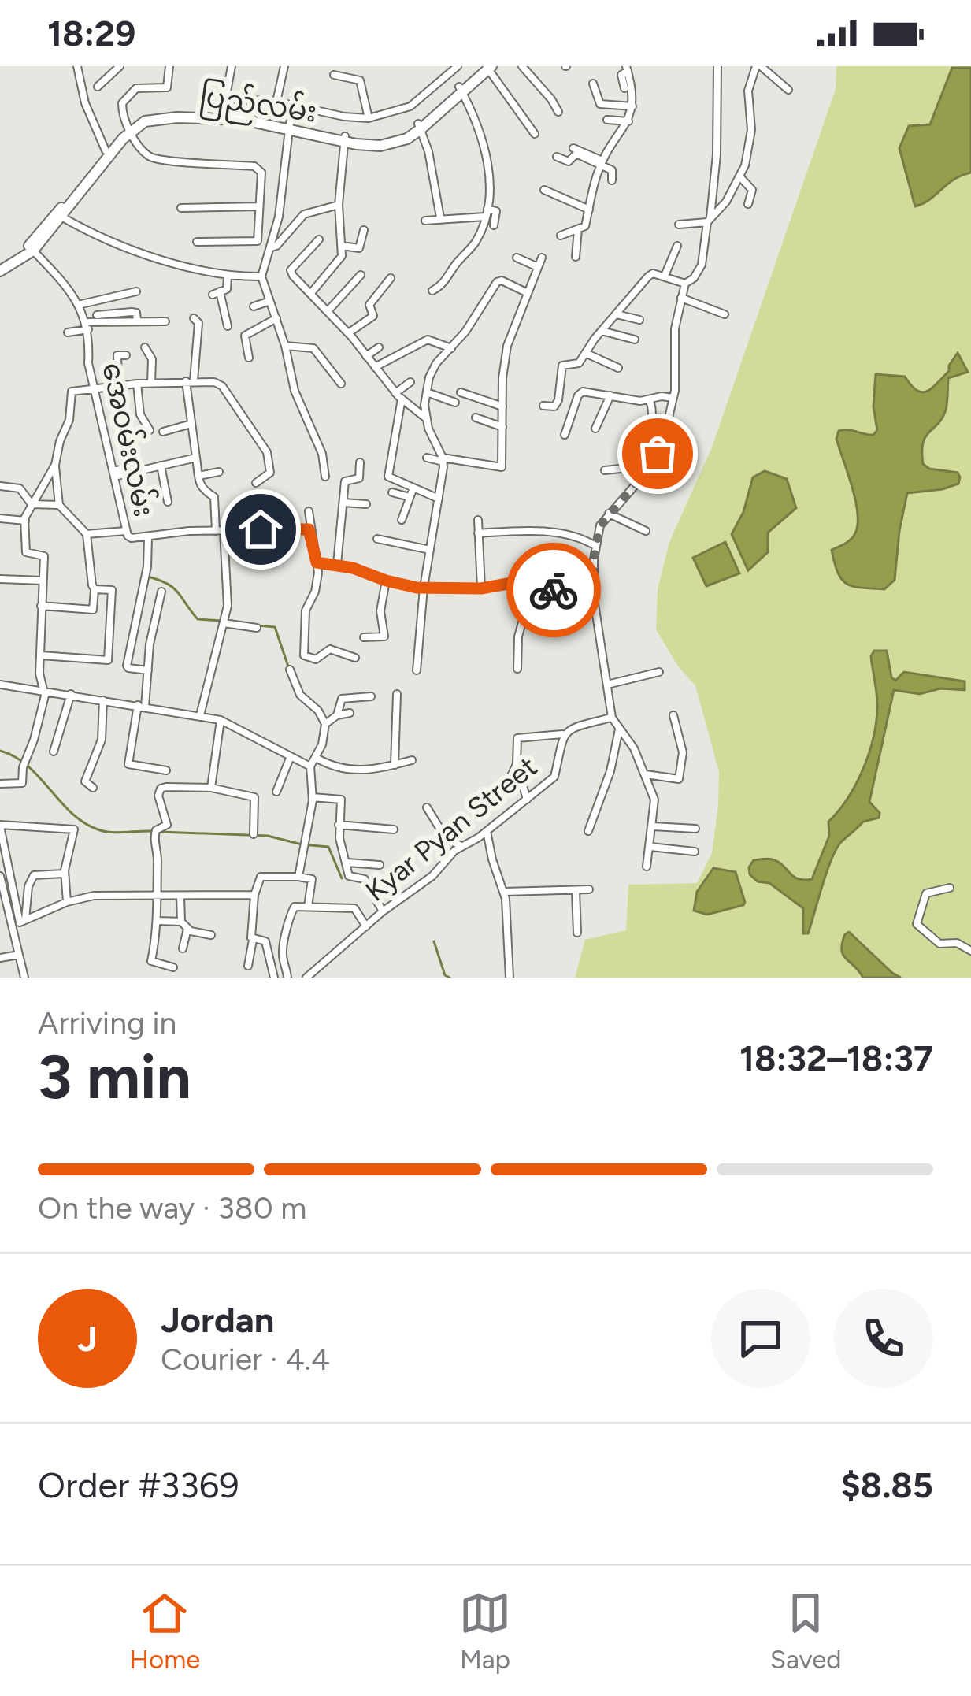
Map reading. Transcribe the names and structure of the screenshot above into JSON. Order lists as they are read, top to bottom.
{
  "streets": {
    "highway": ["ပြည်လမ်း"],
    "street": ["အေဝမ်းလမ်း", "Kyar Pyan Street"]
  },
  "page": {
    "status": "18:29",
    "heading": ["3 min", "Arriving in", "18:32–18:37"],
    "panel": [
      "Jordan",
      "Courier · 4.4",
      "Order #3369",
      "$8.85"
    ],
    "bar": "On the way · 380 m",
    "round": "J",
    "tabs": ["Home", "Map", "Saved"]
  }
}
